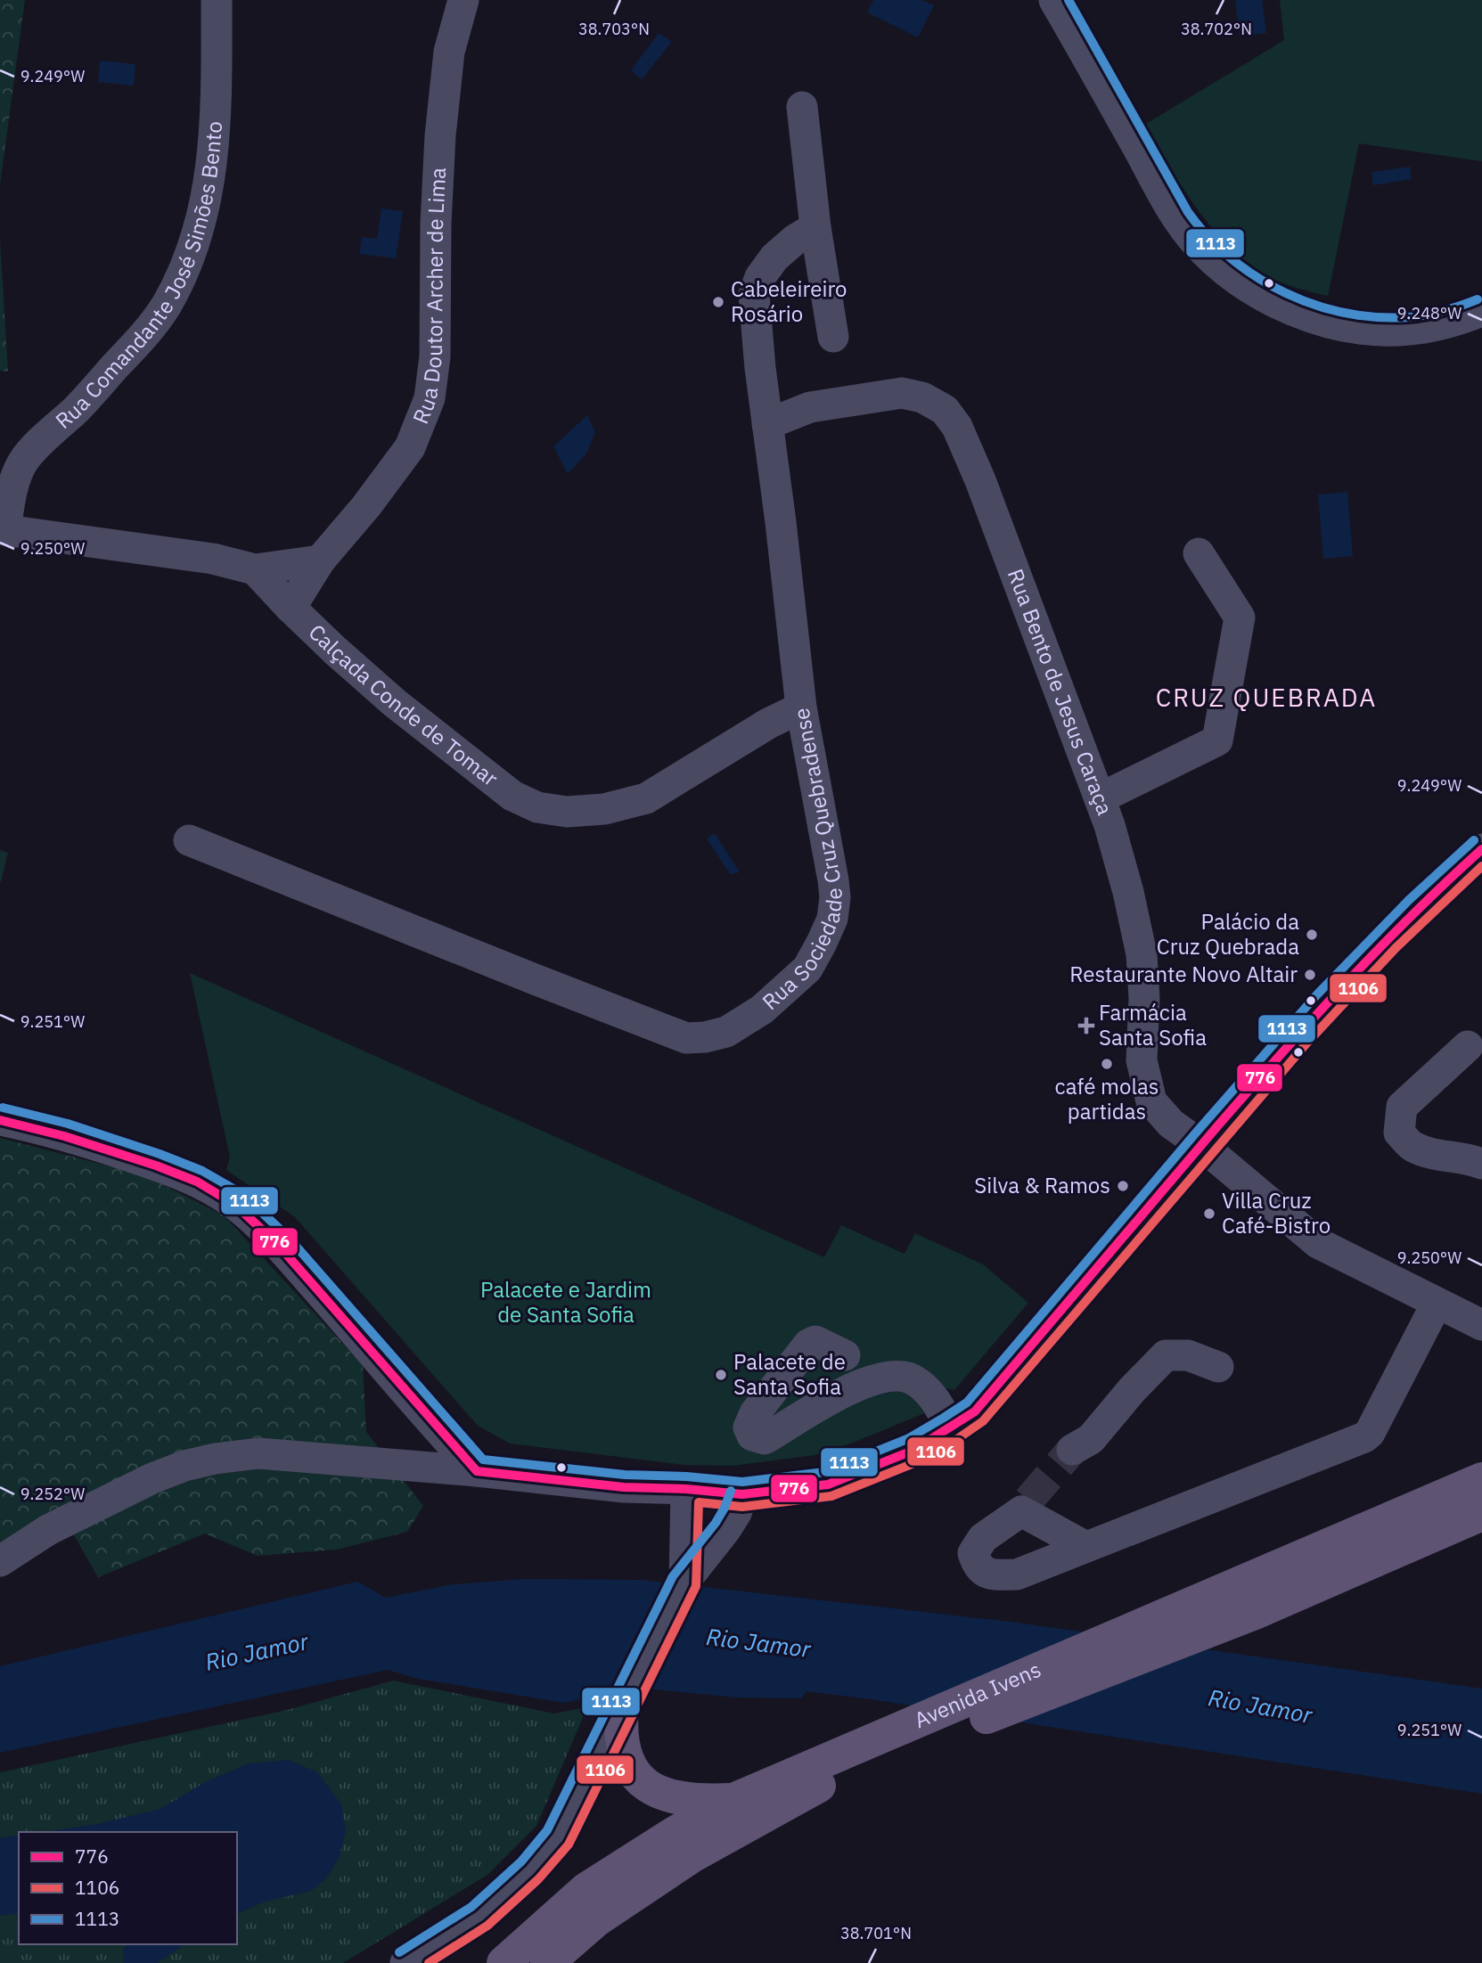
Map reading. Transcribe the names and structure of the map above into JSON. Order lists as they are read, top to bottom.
{
  "streets": {
    "main road": ["Avenida Ivens"],
    "street": [
      "Rua Comandante José Simões Bento",
      "Rua Doutor Archer de Lima",
      "Rua Bento de Jesus Caraça",
      "Calçada Conde de Tomar",
      "Rua Sociedade Cruz Quebradense"
    ]
  },
  "crossings": [
    ["Rua Doutor Archer de Lima", "Calçada Conde de Tomar"],
    ["Rua Bento de Jesus Caraça", "Rua Sociedade Cruz Quebradense"],
    ["Calçada Conde de Tomar", "Rua Sociedade Cruz Quebradense"]
  ],
  "districts": ["CRUZ QUEBRADA"],
  "water": ["Rio Jamor"],
  "parks": ["Palacete e Jardim de Santa Sofia"],
  "places": {
    "other": [
      "Cabeleireiro Rosário",
      "Palácio da Cruz Quebrada",
      "Restaurante Novo Altair",
      "café molas partidas",
      "Silva & Ramos",
      "Villa Cruz Café-Bistro",
      "Palacete de Santa Sofia"
    ],
    "health": ["Farmácia Santa Sofia"]
  },
  "lines": ["transit line 1113", "transit line 776", "transit line 1106"],
  "legend": ["776", "1106", "1113"],
  "coordinates": [
    "38.703°N",
    "38.702°N",
    "9.249°W",
    "9.248°W",
    "9.250°W",
    "9.251°W",
    "9.252°W",
    "38.701°N"
  ]
}
